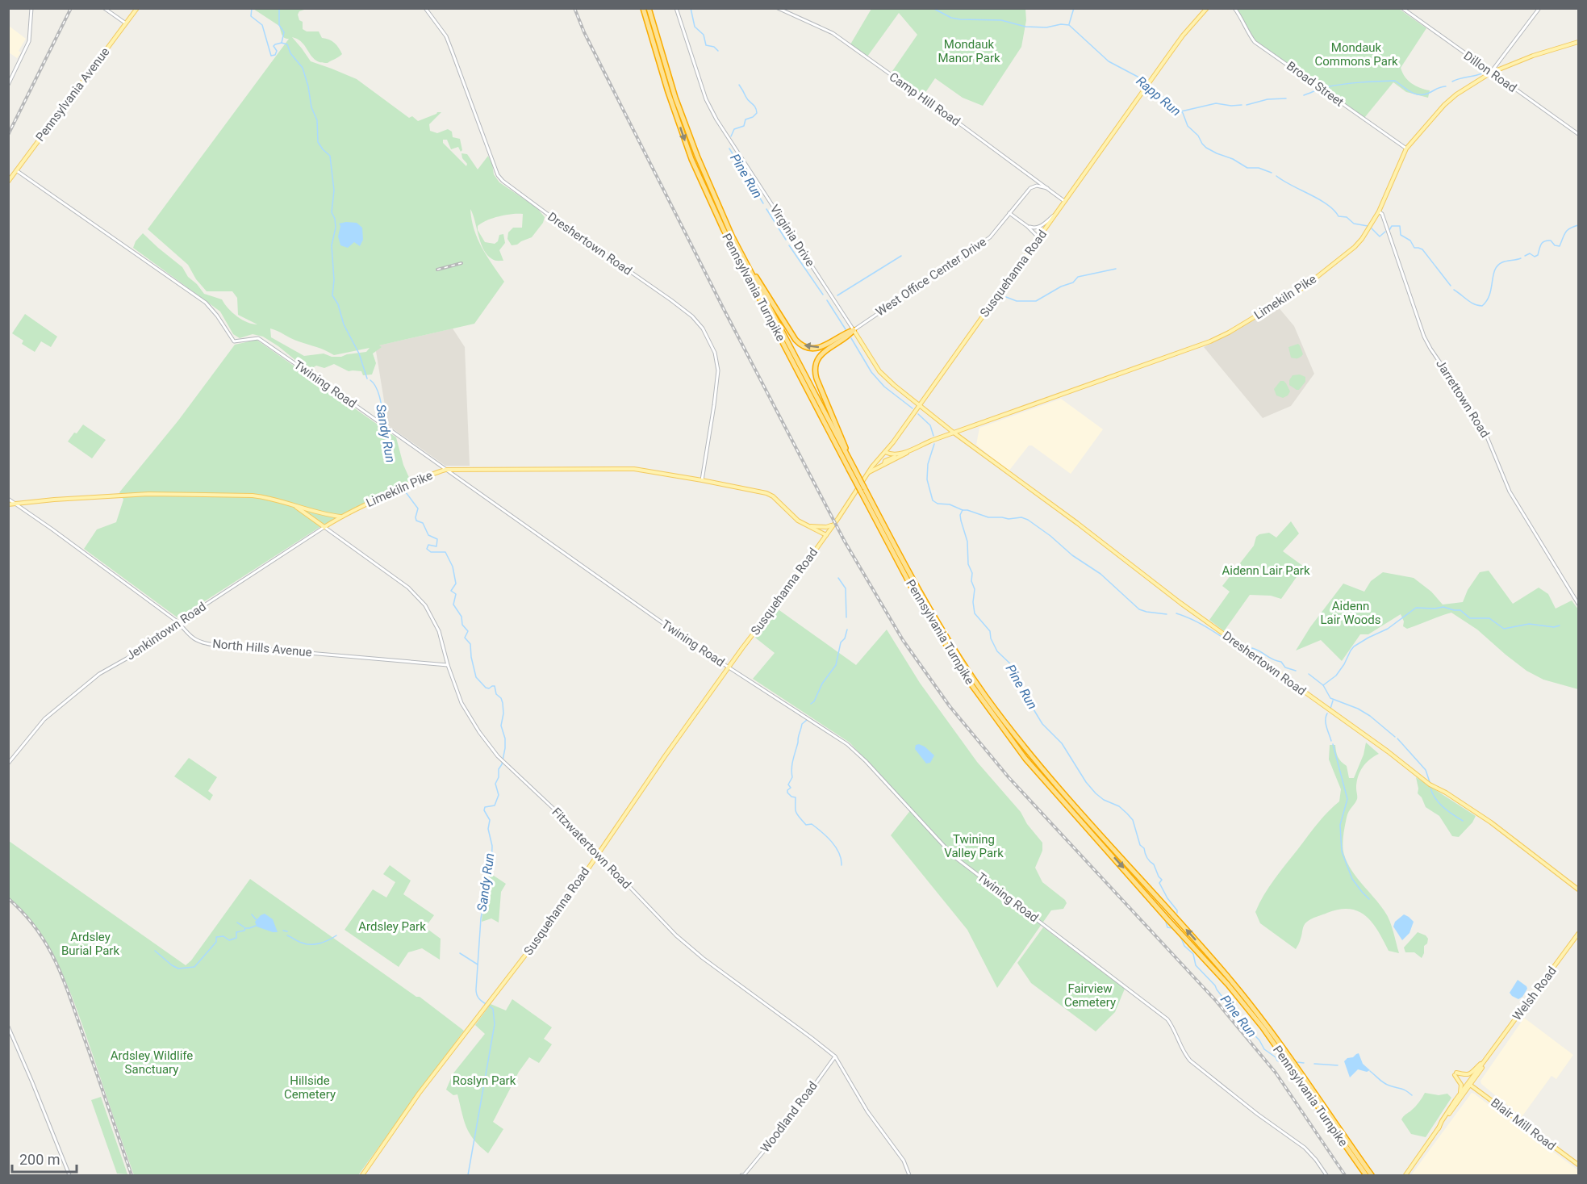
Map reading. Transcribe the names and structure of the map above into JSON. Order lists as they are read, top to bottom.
{
  "streets": {
    "highway": ["Pennsylvania Turnpike"],
    "main road": [
      "Pennsylvania Avenue",
      "Virginia Drive",
      "Dreshertown Road",
      "Susquehanna Road",
      "Limekiln Pike",
      "Jenkintown Road",
      "Fitzwatertown Road",
      "Welsh Road",
      "Blair Mill Road"
    ],
    "street": [
      "Dillon Road",
      "Broad Street",
      "Camp Hill Road",
      "West Office Center Drive",
      "Twining Road",
      "Jarrettown Road",
      "North Hills Avenue",
      "Woodland Road"
    ]
  },
  "crossings": [
    ["Dillon Road", "Limekiln Pike"],
    ["Broad Street", "Limekiln Pike"],
    ["Pennsylvania Avenue", "Twining Road"],
    ["Camp Hill Road", "Susquehanna Road"],
    ["Camp Hill Road", "West Office Center Drive"],
    ["Virginia Drive", "Dreshertown Road"],
    ["Virginia Drive", "Susquehanna Road"],
    ["Virginia Drive", "West Office Center Drive"],
    ["Virginia Drive", "Limekiln Pike"],
    ["Dreshertown Road", "Limekiln Pike"],
    ["Susquehanna Road", "Limekiln Pike"],
    ["Susquehanna Road", "Twining Road"],
    ["Susquehanna Road", "Fitzwatertown Road"],
    ["Limekiln Pike", "Twining Road"],
    ["Limekiln Pike", "Jarrettown Road"],
    ["Limekiln Pike", "Jenkintown Road"],
    ["Jenkintown Road", "North Hills Avenue"],
    ["Jenkintown Road", "Fitzwatertown Road"],
    ["North Hills Avenue", "Fitzwatertown Road"],
    ["Fitzwatertown Road", "Woodland Road"],
    ["Welsh Road", "Blair Mill Road"]
  ],
  "water": ["Rapp Run", "Pine Run", "Sandy Run"],
  "parks": [
    "Mondauk Manor Park",
    "Mondauk Commons Park",
    "Aidenn Lair Park",
    "Aidenn Lair Woods",
    "Twining Valley Park",
    "Ardsley Park",
    "Ardsley Burial Park",
    "Fairview Cemetery",
    "Ardsley Wildlife Sanctuary",
    "Hillside Cemetery",
    "Roslyn Park"
  ],
  "scale_bar": "200 m"
}
